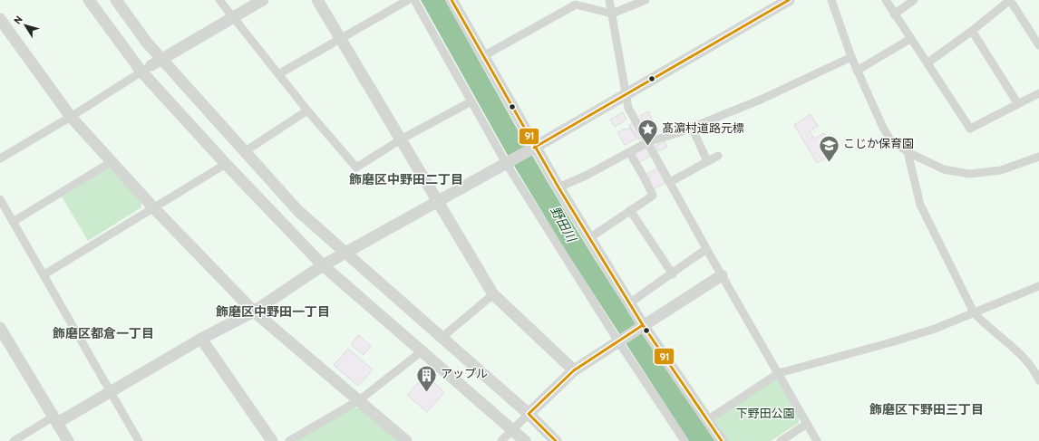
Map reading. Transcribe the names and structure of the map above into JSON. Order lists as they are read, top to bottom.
{
  "districts": [
    "飾磨区中野田二丁目",
    "飾磨区中野田一丁目",
    "飾磨区都倉一丁目",
    "飾磨区下野田三丁目"
  ],
  "water": ["野田川"],
  "parks": ["下野田公園"],
  "places": {
    "place": ["髙濵村道路元標"],
    "school or university": ["こじか保育園"],
    "building": ["アップル"]
  },
  "lines": ["transit line 91"],
  "north": "top left"
}
